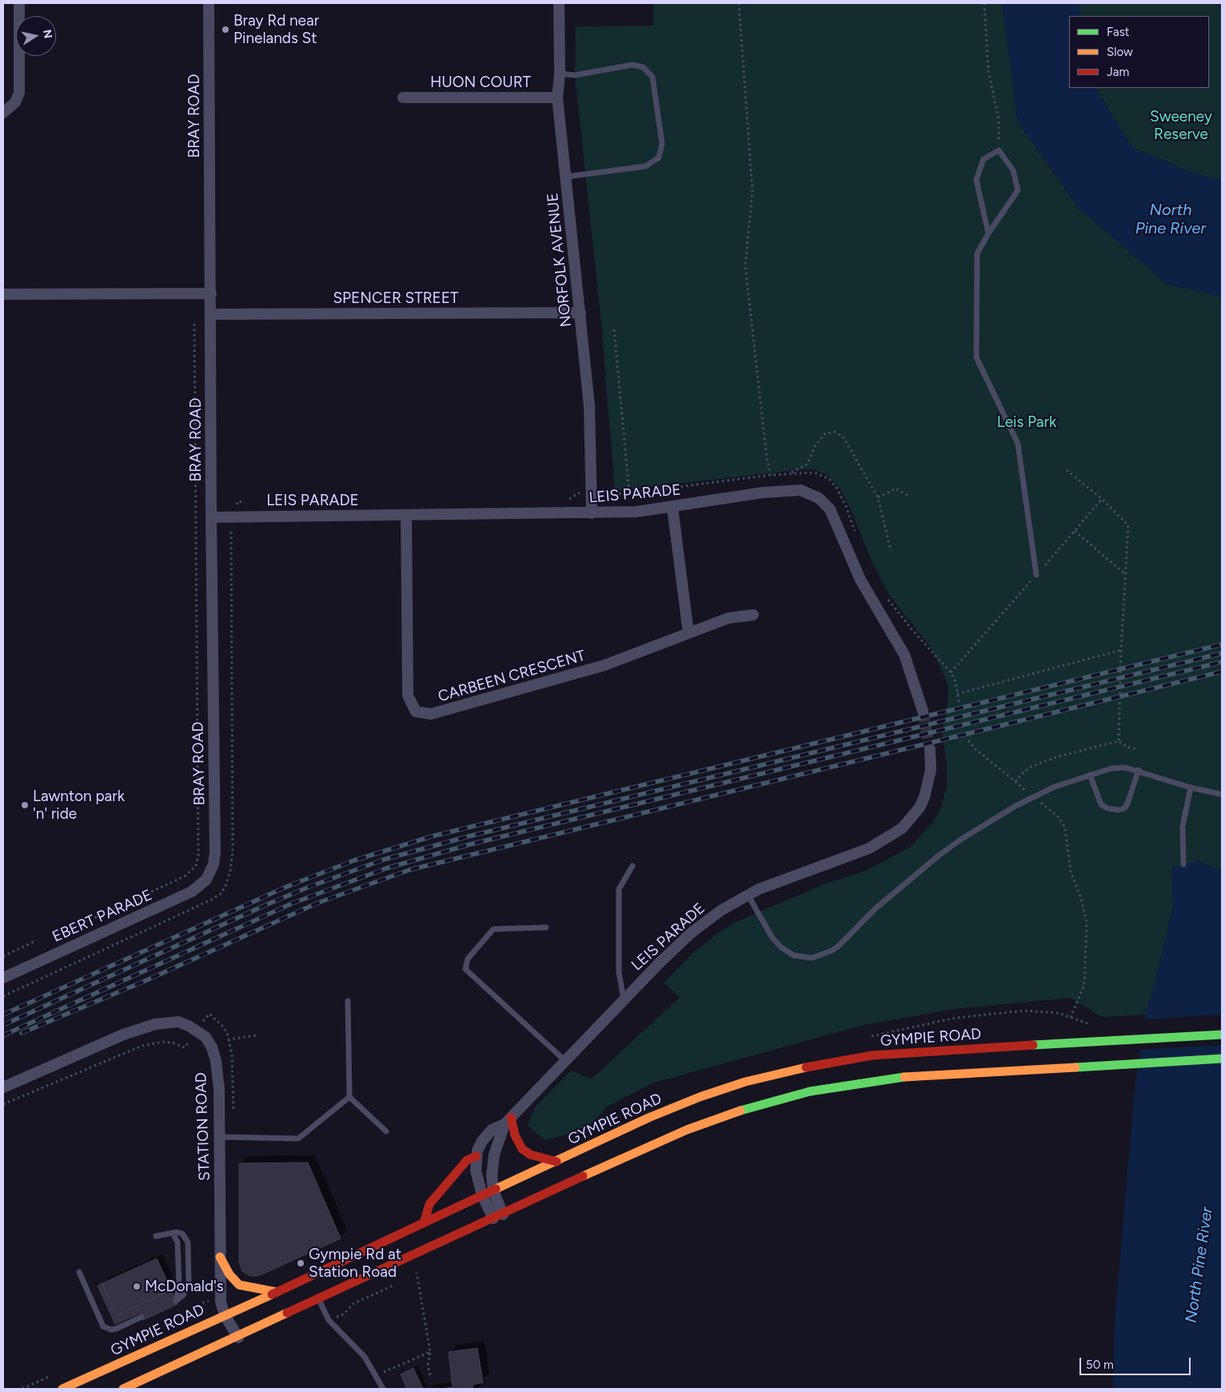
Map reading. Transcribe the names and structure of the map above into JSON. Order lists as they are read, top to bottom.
{
  "streets": {
    "highway": ["GYMPIE ROAD"],
    "street": [
      "HUON COURT",
      "BRAY ROAD",
      "NORFOLK AVENUE",
      "SPENCER STREET",
      "LEIS PARADE",
      "CARBEEN CRESCENT",
      "EBERT PARADE",
      "STATION ROAD"
    ]
  },
  "crossings": [
    ["HUON COURT", "NORFOLK AVENUE"],
    ["BRAY ROAD", "SPENCER STREET"],
    ["BRAY ROAD", "LEIS PARADE"],
    ["BRAY ROAD", "EBERT PARADE"],
    ["NORFOLK AVENUE", "SPENCER STREET"],
    ["NORFOLK AVENUE", "LEIS PARADE"],
    ["LEIS PARADE", "CARBEEN CRESCENT"],
    ["LEIS PARADE", "GYMPIE ROAD"],
    ["GYMPIE ROAD", "STATION ROAD"]
  ],
  "water": ["North Pine River"],
  "parks": ["Sweeney Reserve", "Leis Park"],
  "places": [
    "Bray Rd near Pinelands St",
    "Lawnton park 'n' ride",
    "Gympie Rd at Station Road",
    "McDonald's"
  ],
  "legend": ["Fast", "Slow", "Jam"],
  "scale_bar": "50 m",
  "north": "right"
}
